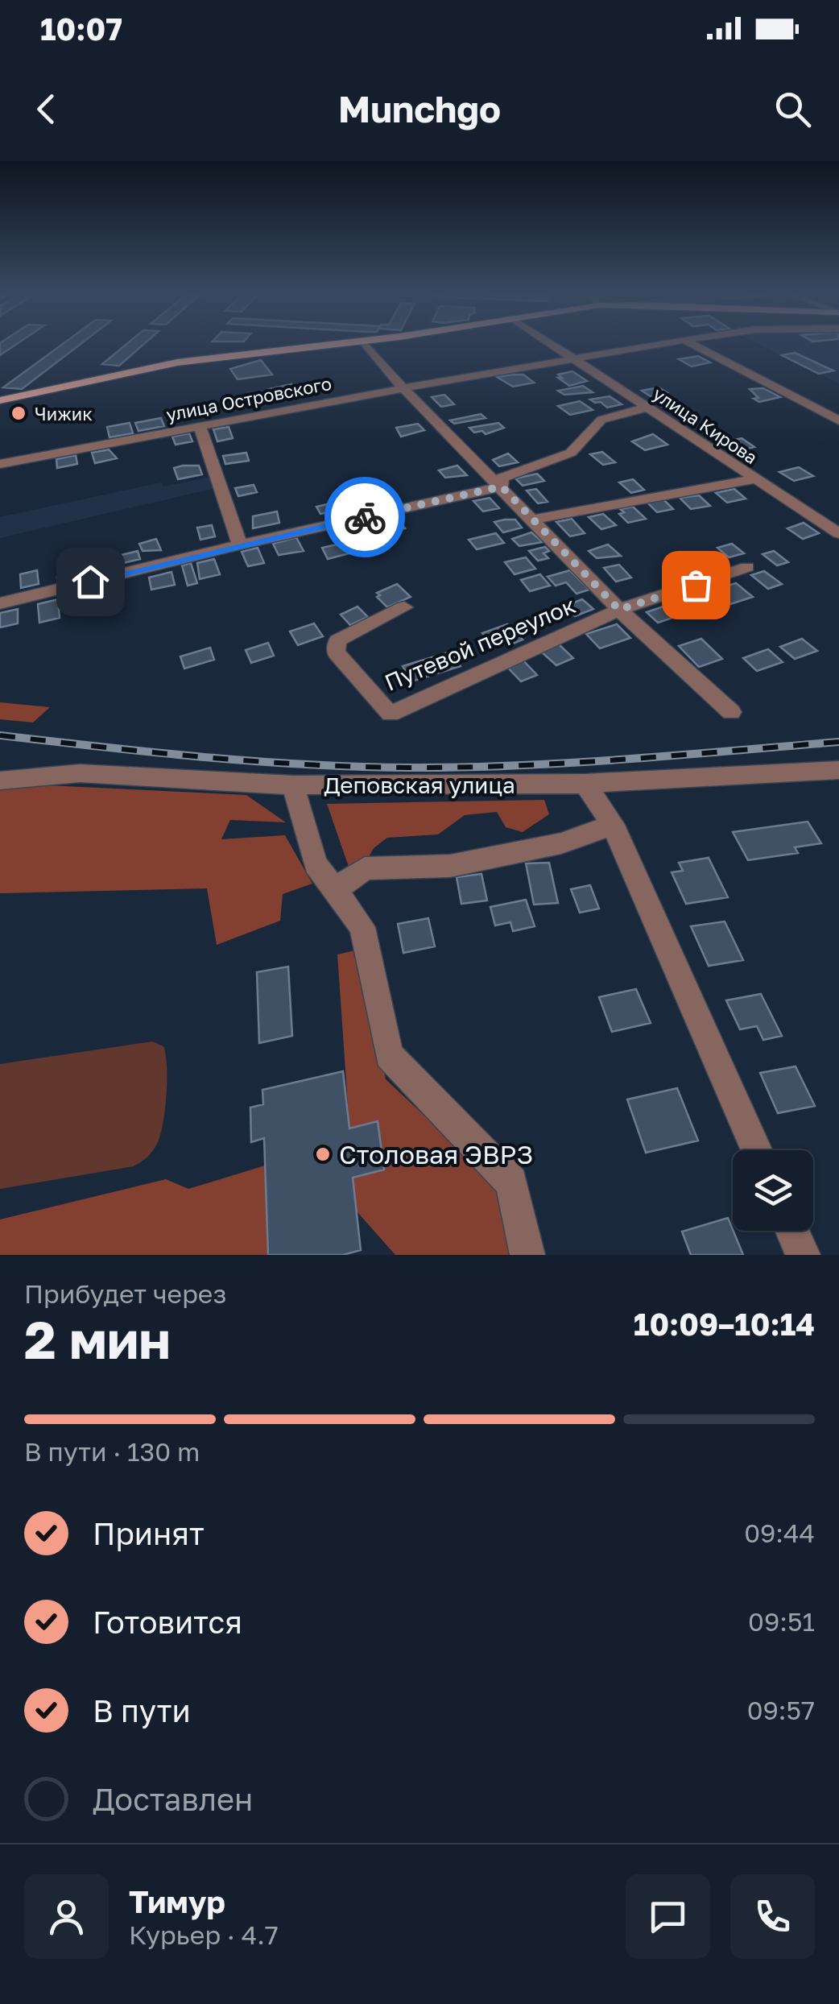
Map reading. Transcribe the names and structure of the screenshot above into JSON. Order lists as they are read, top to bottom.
{
  "streets": {
    "street": [
      "улица Островского",
      "улица Кирова",
      "Путевой переулок",
      "Деповская улица"
    ]
  },
  "crossings": [
    ["улица Островского", "улица Кирова"]
  ],
  "places": ["Чижик", "Столовая ЭВРЗ"],
  "page": {
    "status": "10:07",
    "header": "Munchgo",
    "heading": ["2 мин", "Прибудет через", "10:09–10:14"],
    "panel": ["Тимур", "Курьер · 4.7"],
    "bar": "В пути · 130 m",
    "list": [
      ["Принят", "09:44"],
      ["Готовится", "09:51"],
      ["В пути", "09:57"],
      "Доставлен"
    ]
  }
}
